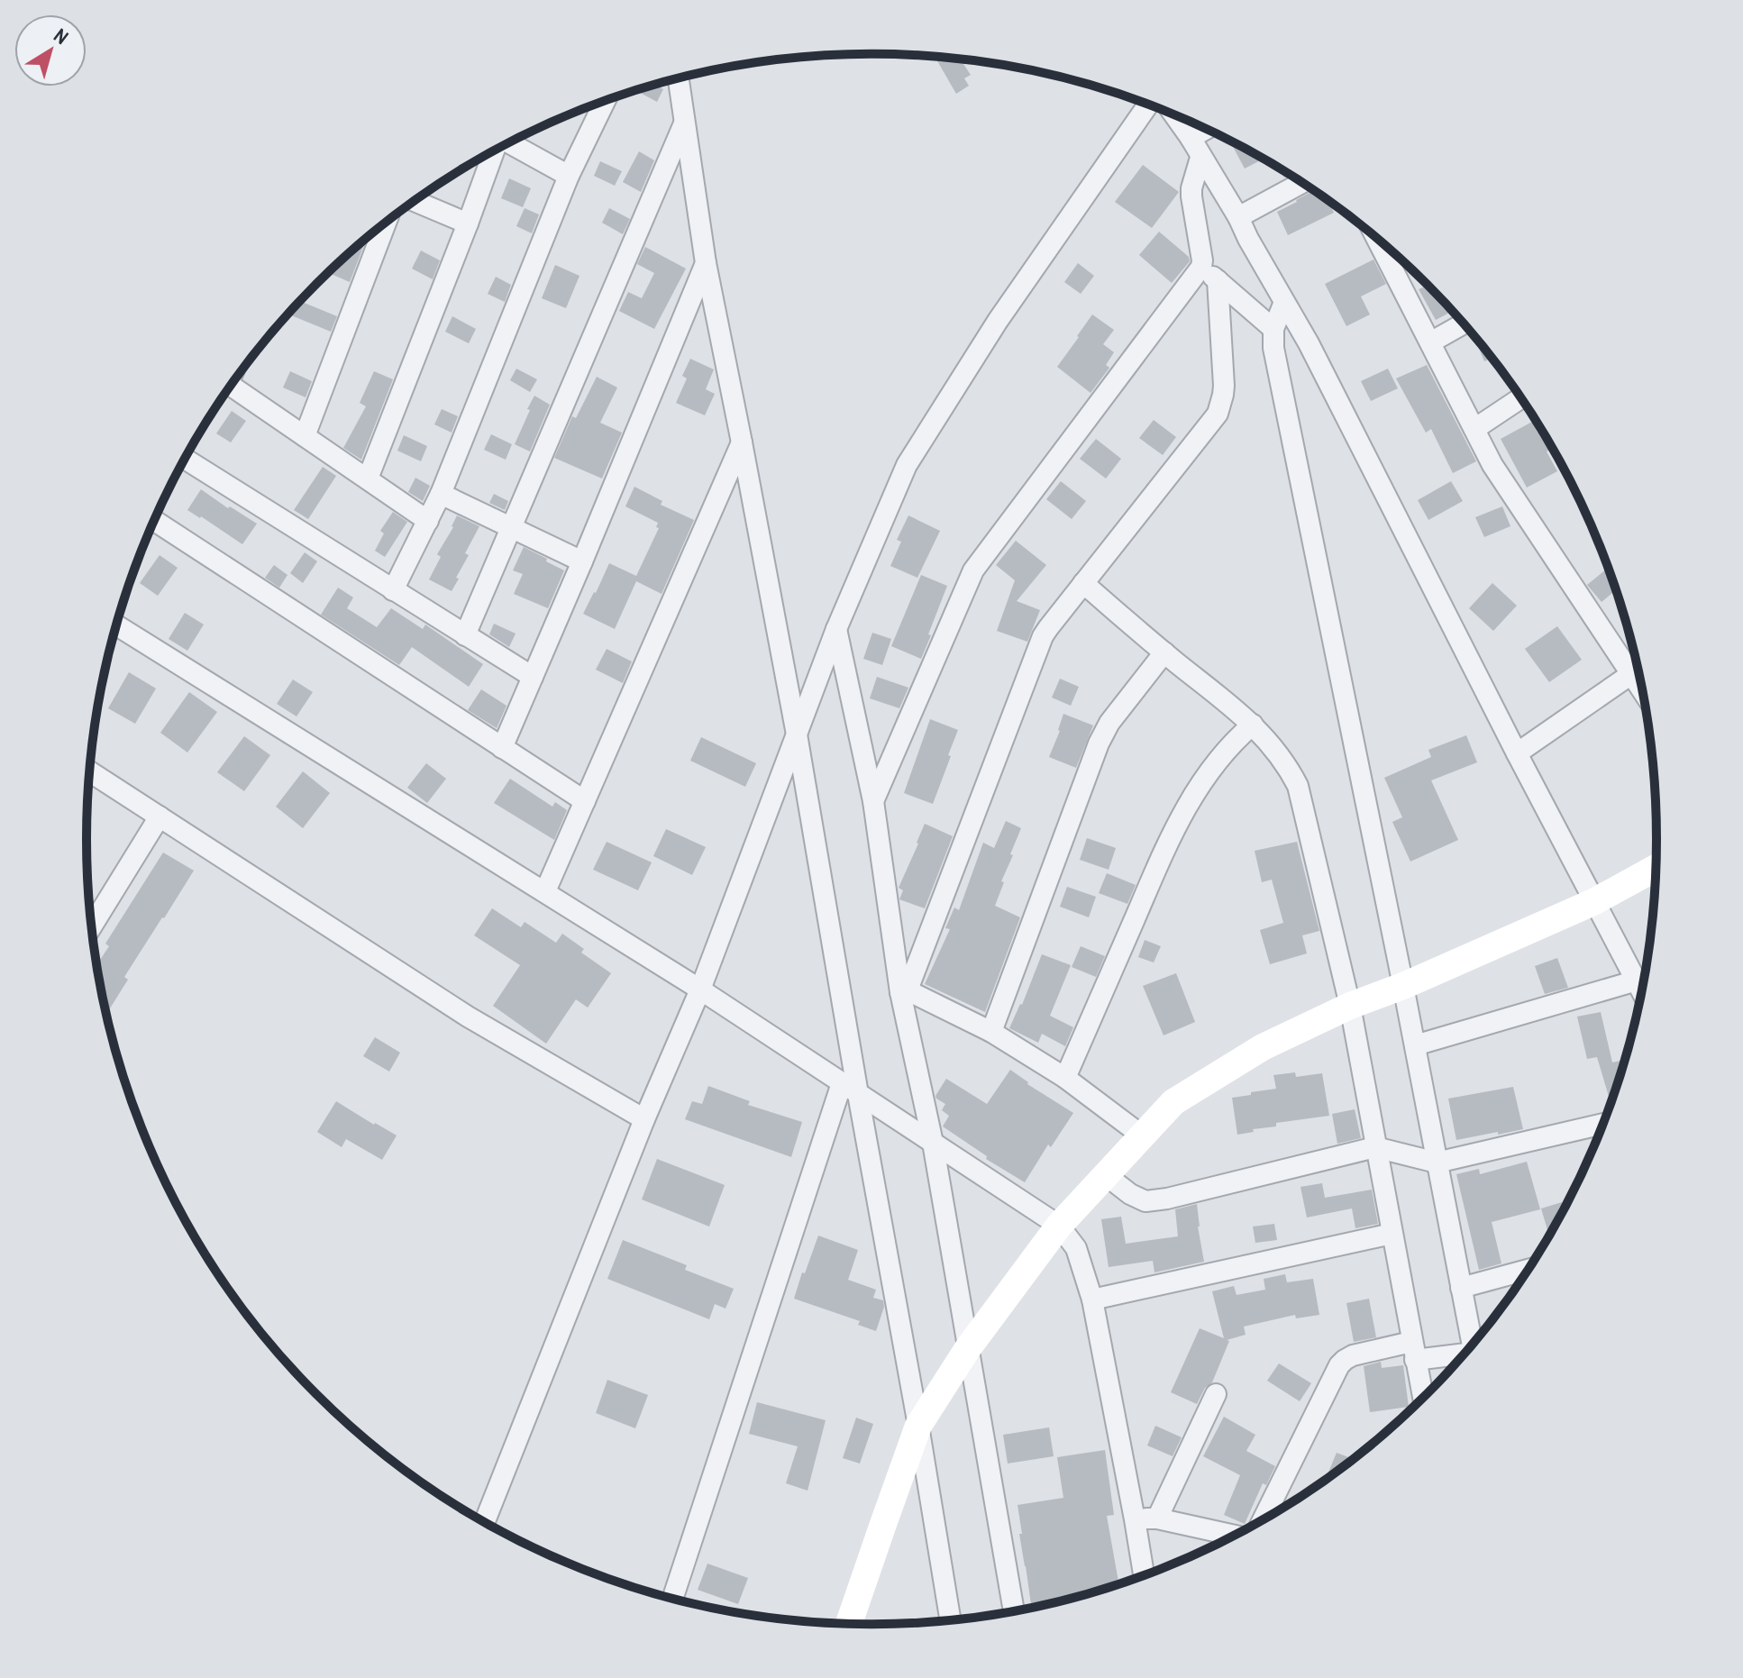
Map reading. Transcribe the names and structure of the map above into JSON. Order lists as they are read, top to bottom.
{
  "north": "top right"
}
